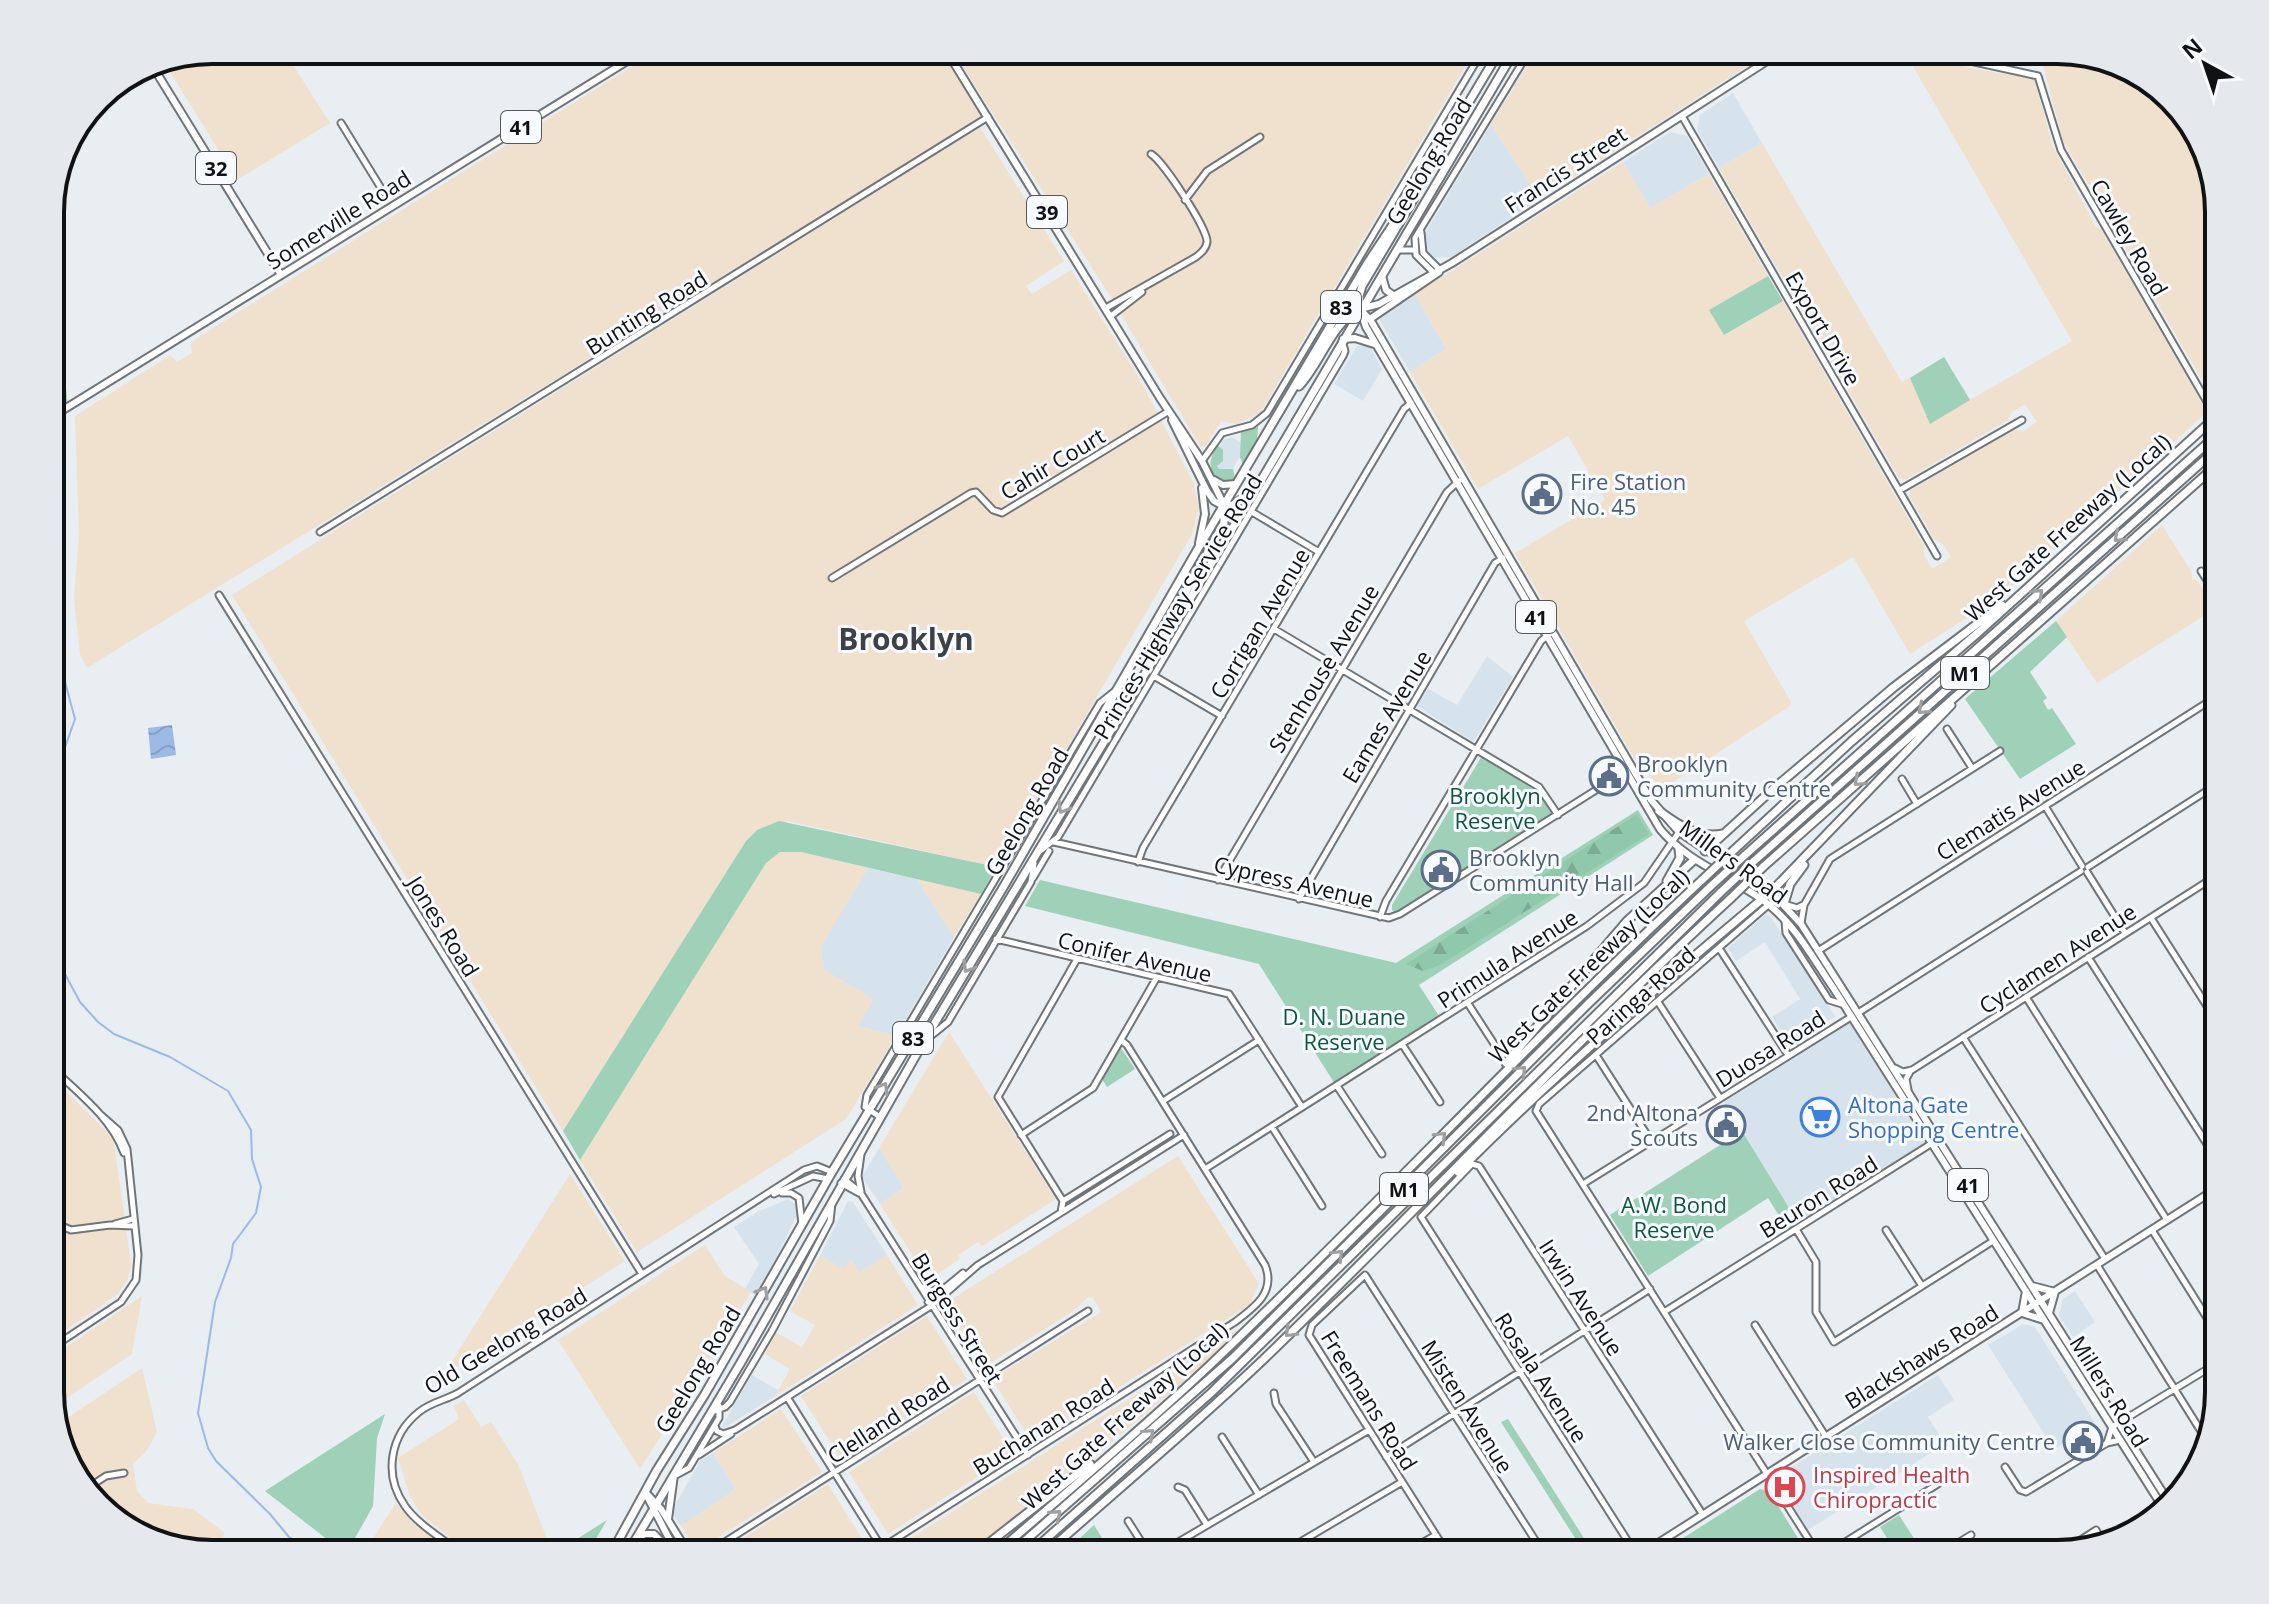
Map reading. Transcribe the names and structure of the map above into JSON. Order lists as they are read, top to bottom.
{
  "streets": {
    "highway": [
      "Geelong Road",
      "83",
      "West Gate Freeway (Local)",
      "M1"
    ],
    "main road": [
      "41",
      "32",
      "Francis Street",
      "39",
      "Somerville Road",
      "Millers Road",
      "Blackshaws Road"
    ],
    "street": [
      "Cawley Road",
      "Bunting Road",
      "Export Drive",
      "Cahir Court",
      "Princes Highway Service Road",
      "Corrigan Avenue",
      "Stenhouse Avenue",
      "Eames Avenue",
      "Clematis Avenue",
      "Cypress Avenue",
      "Jones Road",
      "Conifer Avenue",
      "Primula Avenue",
      "Cyclamen Avenue",
      "Paringa Road",
      "Duosa Road",
      "Beuron Road",
      "Irwin Avenue",
      "Burgess Street",
      "Old Geelong Road",
      "Rosala Avenue",
      "Freemans Road",
      "Misten Avenue",
      "Clelland Road",
      "Buchanan Road"
    ]
  },
  "crossings": [
    ["Geelong Road", "Francis Street"],
    ["Geelong Road", "39"],
    ["Geelong Road", "83"],
    ["Geelong Road", "Princes Highway Service Road"],
    ["Geelong Road", "Millers Road"],
    ["Geelong Road", "Burgess Street"],
    ["Geelong Road", "Old Geelong Road"],
    ["32", "Somerville Road"],
    ["Francis Street", "Export Drive"],
    ["39", "Bunting Road"],
    ["39", "Cahir Court"],
    ["Princes Highway Service Road", "Cypress Avenue"],
    ["Corrigan Avenue", "Millers Road"],
    ["Corrigan Avenue", "Cypress Avenue"],
    ["Stenhouse Avenue", "Millers Road"],
    ["Stenhouse Avenue", "Cypress Avenue"],
    ["Eames Avenue", "Millers Road"],
    ["Eames Avenue", "Cypress Avenue"],
    ["Clematis Avenue", "Millers Road"],
    ["Millers Road", "Cypress Avenue"],
    ["Millers Road", "Primula Avenue"],
    ["Millers Road", "Paringa Road"],
    ["Millers Road", "Duosa Road"],
    ["Millers Road", "Beuron Road"],
    ["Millers Road", "Blackshaws Road"],
    ["Jones Road", "Old Geelong Road"],
    ["Conifer Avenue", "Primula Avenue"],
    ["Primula Avenue", "Buchanan Road"],
    ["Paringa Road", "Duosa Road"],
    ["Irwin Avenue", "Blackshaws Road"],
    ["Irwin Avenue", "Rosala Avenue"],
    ["Burgess Street", "Clelland Road"],
    ["Burgess Street", "Buchanan Road"],
    ["Freemans Road", "Misten Avenue"]
  ],
  "districts": ["Brooklyn"],
  "parks": ["Brooklyn Reserve", "D. N. Duane Reserve", "A.W. Bond Reserve"],
  "places": {
    "public building": [
      "Fire Station No. 45",
      "Brooklyn Community Centre",
      "Brooklyn Community Hall",
      "2nd Altona Scouts",
      "Walker Close Community Centre"
    ],
    "supermarket": ["Altona Gate Shopping Centre"],
    "hospital": ["Inspired Health Chiropractic"]
  },
  "north": "top left"
}
